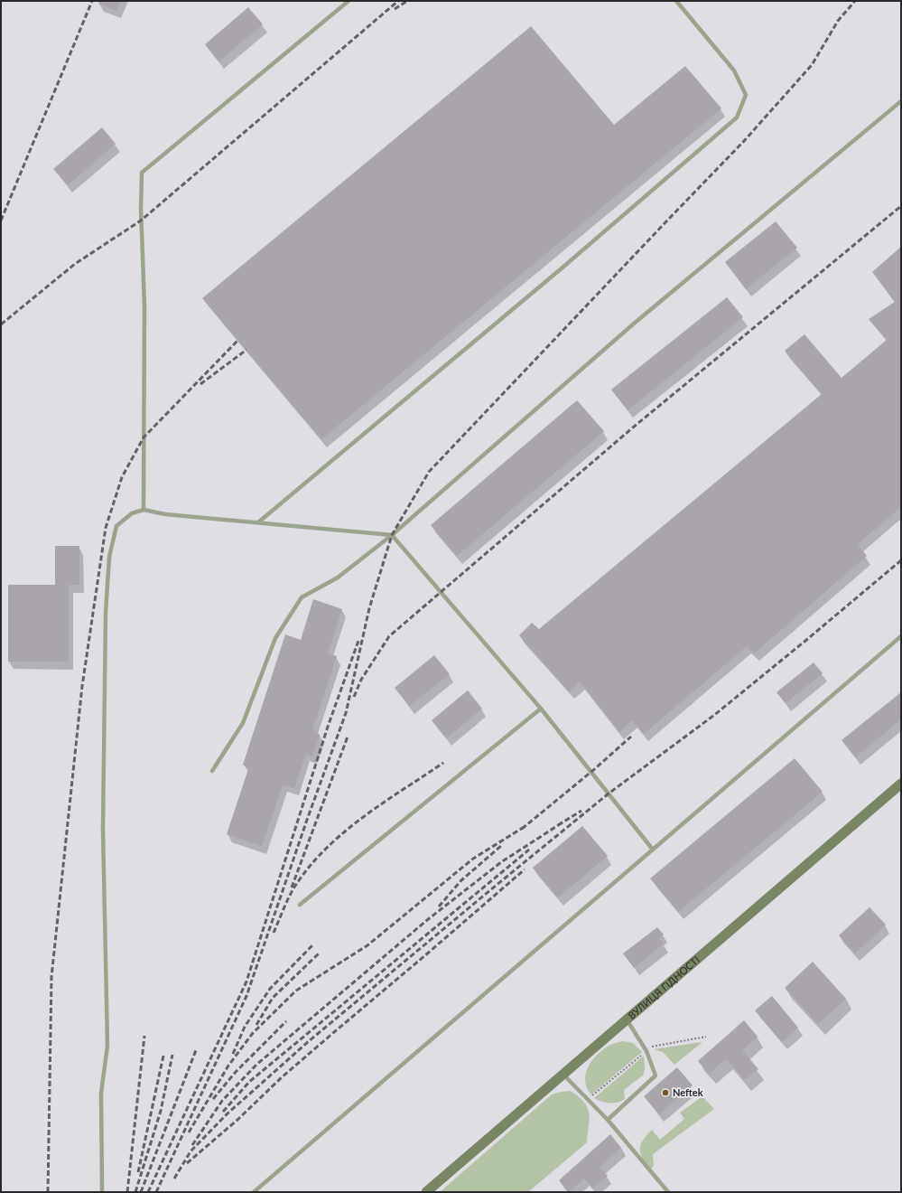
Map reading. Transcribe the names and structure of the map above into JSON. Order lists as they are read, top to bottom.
{
  "streets": {
    "main road": ["ВУЛИЦЯ ГІДНОСТІ"]
  },
  "places": ["Neftek"]
}
